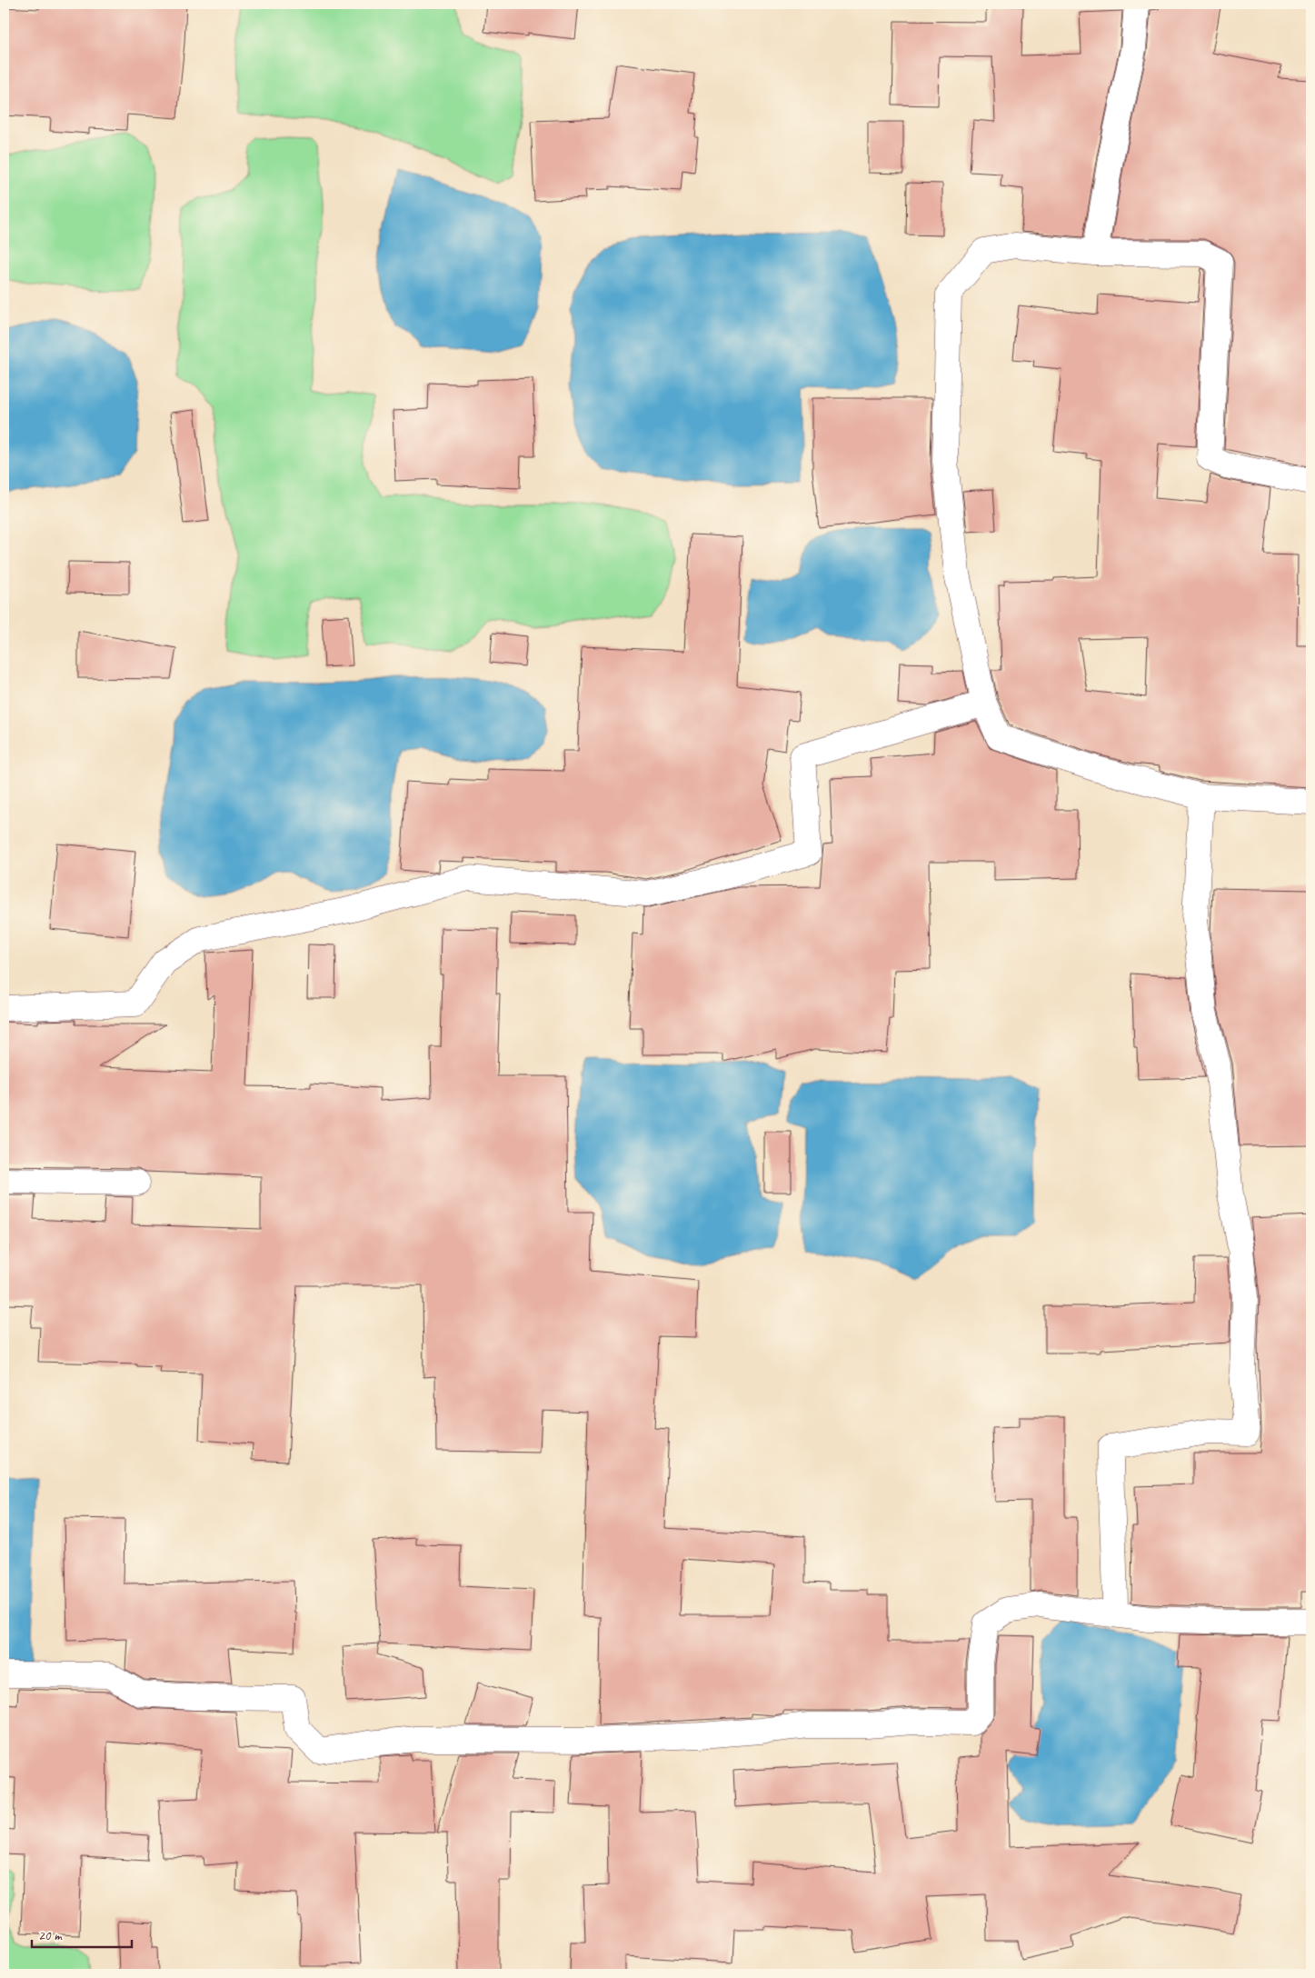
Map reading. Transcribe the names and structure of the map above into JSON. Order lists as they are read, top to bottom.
{
  "scale_bar": "20 m"
}
